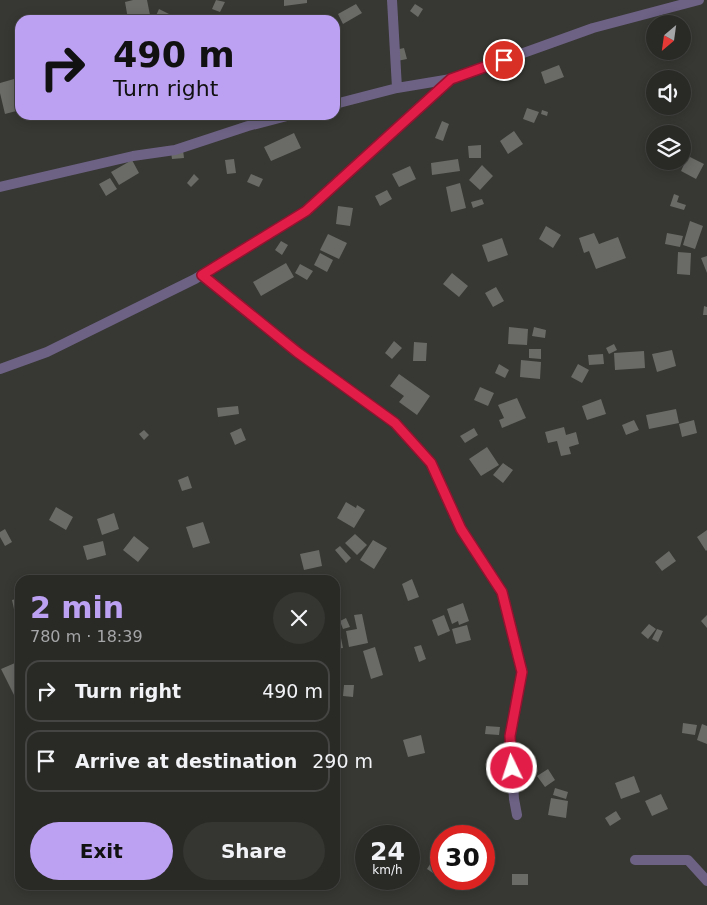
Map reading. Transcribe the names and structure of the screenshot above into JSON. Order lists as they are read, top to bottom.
{
  "north": "bottom left",
  "page": {
    "turn": ["490 m", "Turn right"],
    "heading": ["2 min", "780 m · 18:39"],
    "list": [
      {
        "name": "Turn right",
        "value": "490 m"
      },
      {
        "name": "Arrive at destination",
        "value": "290 m"
      }
    ],
    "buttons": ["Exit", "Share"],
    "speed": "24 km/h",
    "limit": "30"
  }
}
